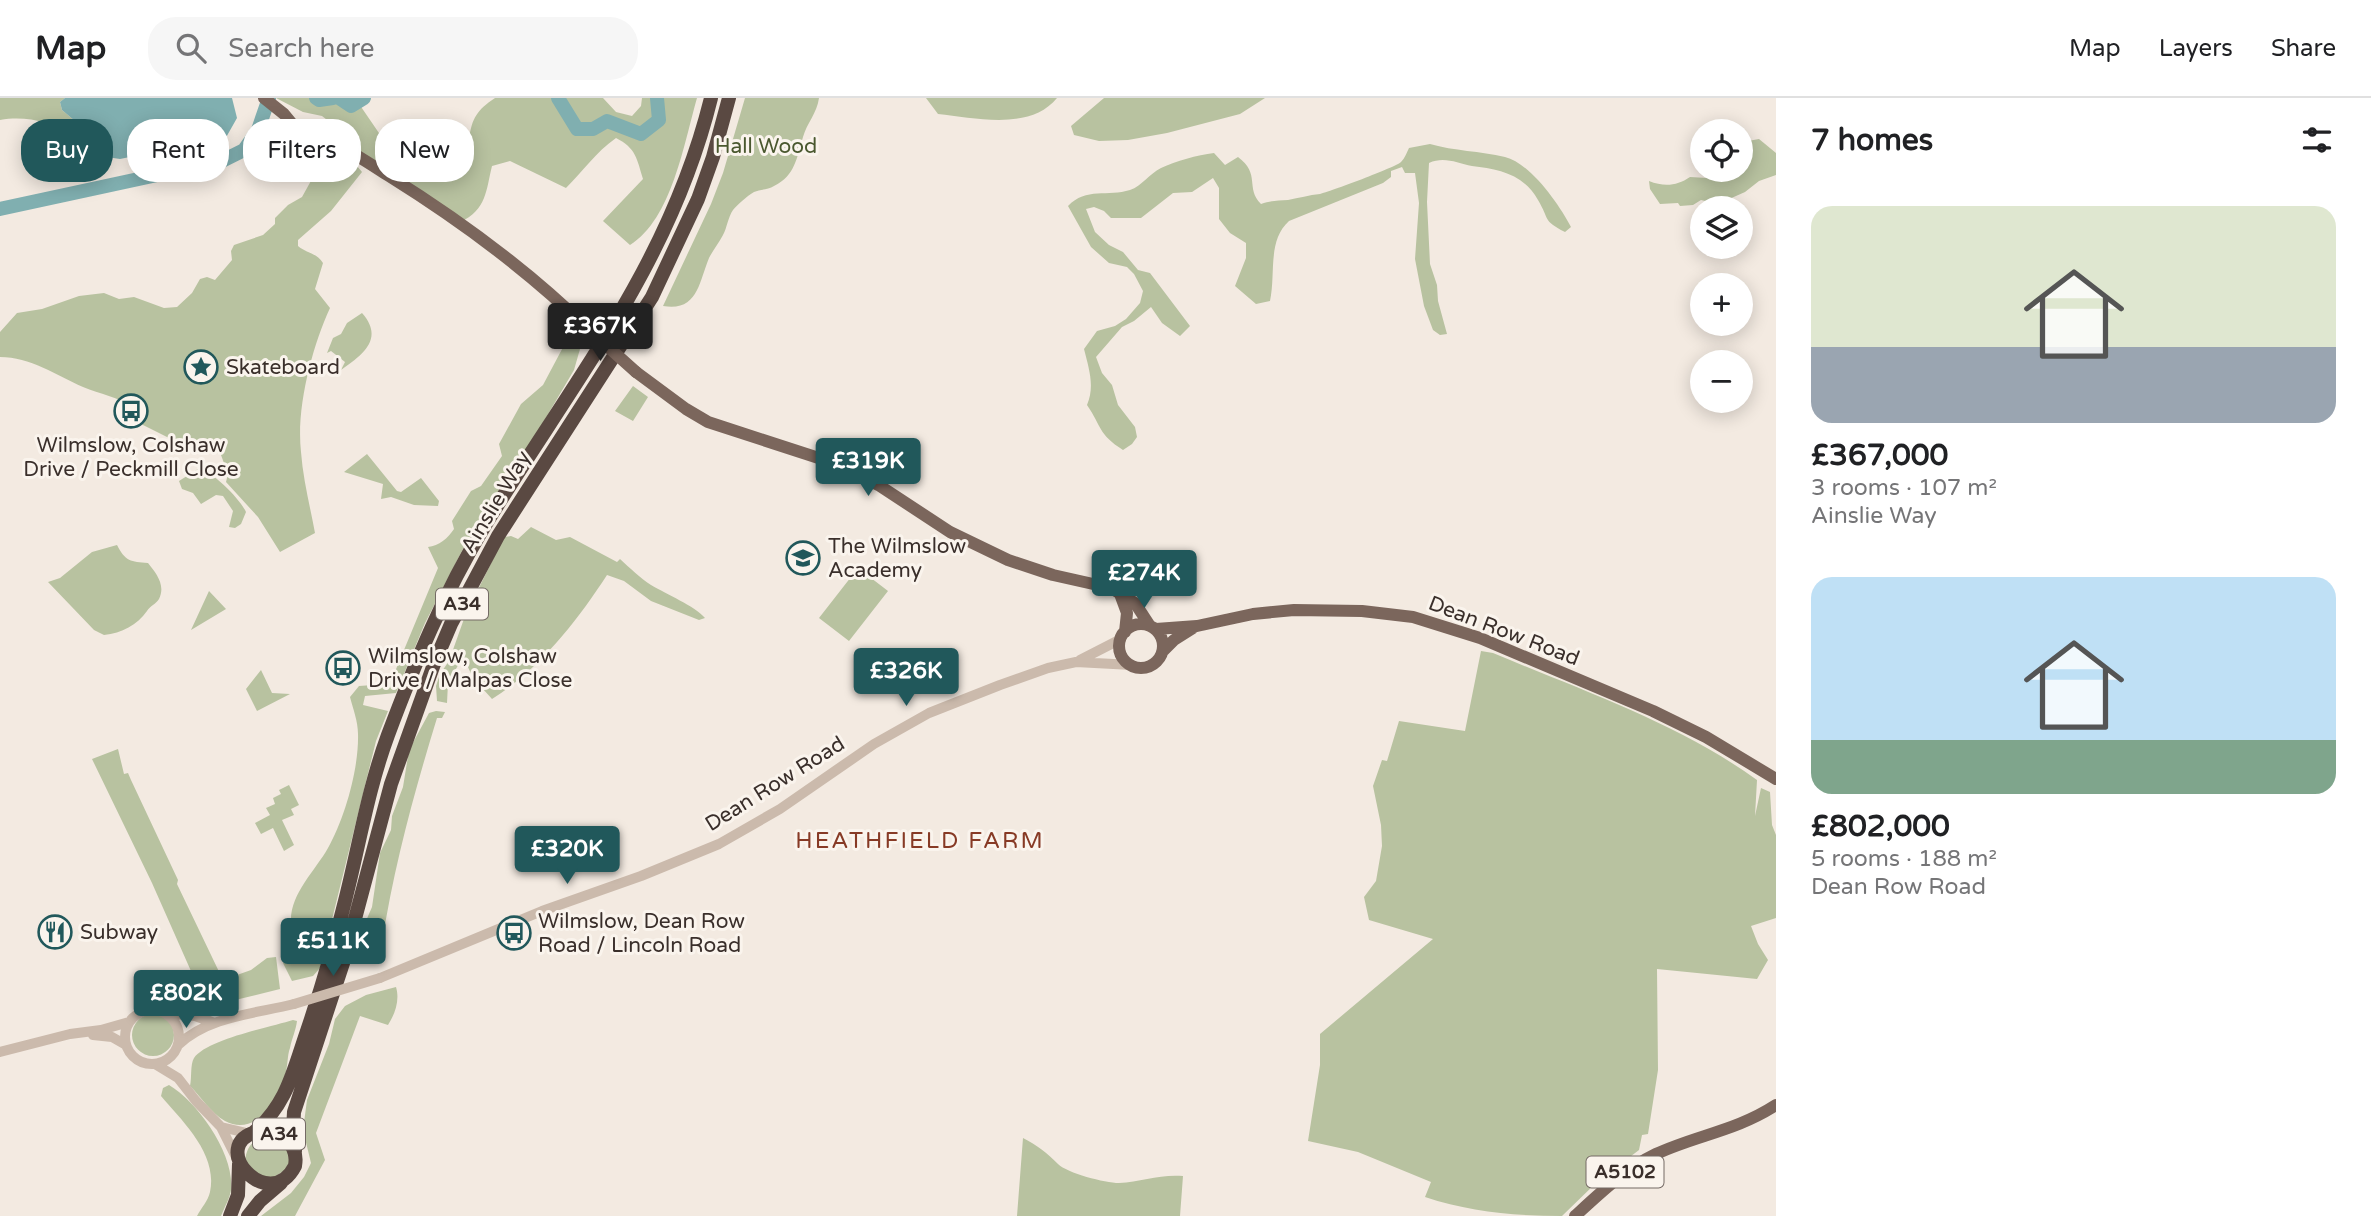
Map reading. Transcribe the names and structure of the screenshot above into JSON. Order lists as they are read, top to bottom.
{
  "streets": {
    "highway": ["Ainslie Way", "A34"],
    "main road": ["Dean Row Road", "A5102"]
  },
  "crossings": [
    ["Ainslie Way", "A34"]
  ],
  "districts": ["HEATHFIELD FARM"],
  "parks": ["Hall Wood"],
  "places": {
    "place": ["Skateboard"],
    "bus stop": ["Wilmslow, Colshaw Drive / Peckmill Close", "Wilmslow, Colshaw Drive / Malpas Close", "Wilmslow, Dean Row Road / Lincoln Road"],
    "school or university": ["The Wilmslow Academy"],
    "restaurant": ["Subway"]
  },
  "page": {
    "header": "Map",
    "search": "Search here",
    "nav": ["Map", "Layers", "Share"],
    "heading": "7 homes",
    "map_buttons": ["+", "−"],
    "chip": [
      "Buy",
      "Rent",
      "Filters",
      "New"
    ],
    "list": [
      {
        "name": "£367,000",
        "note": "3 rooms · 107 m² · Ainslie Way"
      },
      {
        "name": "£802,000",
        "note": "5 rooms · 188 m² · Dean Row Road"
      }
    ],
    "price": [
      "£367K",
      "£319K",
      "£274K",
      "£326K",
      "£320K",
      "£511K",
      "£802K"
    ]
  }
}
